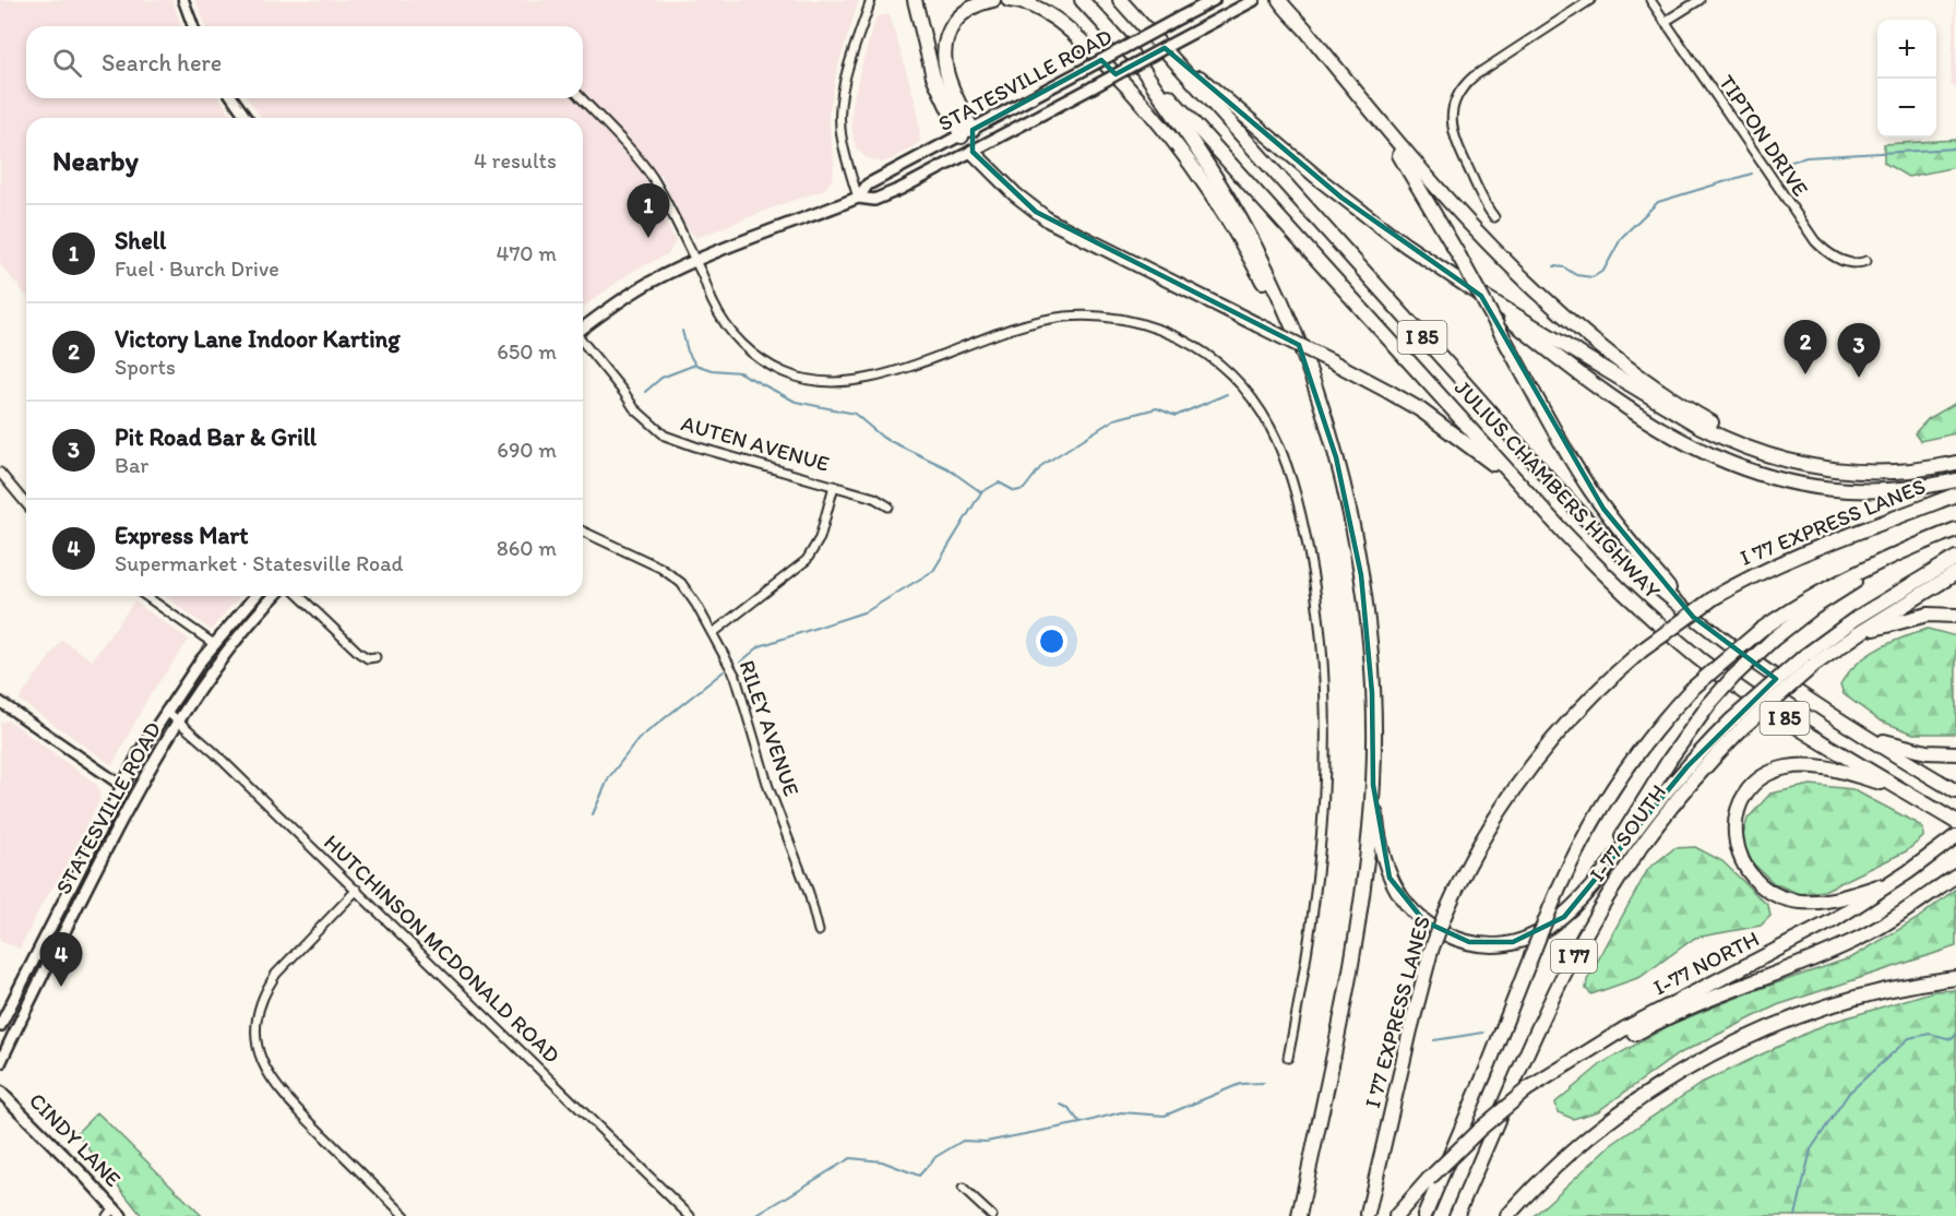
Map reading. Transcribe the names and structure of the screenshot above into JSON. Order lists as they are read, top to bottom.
{
  "streets": {
    "highway": [
      "I 85",
      "JULIUS CHAMBERS HIGHWAY",
      "I 77 EXPRESS LANES",
      "I-77 SOUTH",
      "I 77",
      "I-77 NORTH"
    ],
    "main road": ["STATESVILLE ROAD", "CINDY LANE"],
    "street": [
      "TIPTON DRIVE",
      "AUTEN AVENUE",
      "RILEY AVENUE",
      "HUTCHINSON MCDONALD ROAD"
    ]
  },
  "crossings": [
    ["STATESVILLE ROAD", "HUTCHINSON MCDONALD ROAD"]
  ],
  "page": {
    "map_buttons": ["+", "−"],
    "search": "Search here",
    "heading": ["Nearby", "4 results"],
    "pins": [
      "1",
      "2",
      "3",
      "4"
    ],
    "list": [
      {
        "mark": "1",
        "name": "Shell",
        "note": "Fuel · Burch Drive",
        "value": "470 m"
      },
      {
        "mark": "2",
        "name": "Victory Lane Indoor Karting",
        "note": "Sports",
        "value": "650 m"
      },
      {
        "mark": "3",
        "name": "Pit Road Bar & Grill",
        "note": "Bar",
        "value": "690 m"
      },
      {
        "mark": "4",
        "name": "Express Mart",
        "note": "Supermarket · Statesville Road",
        "value": "860 m"
      }
    ]
  }
}
